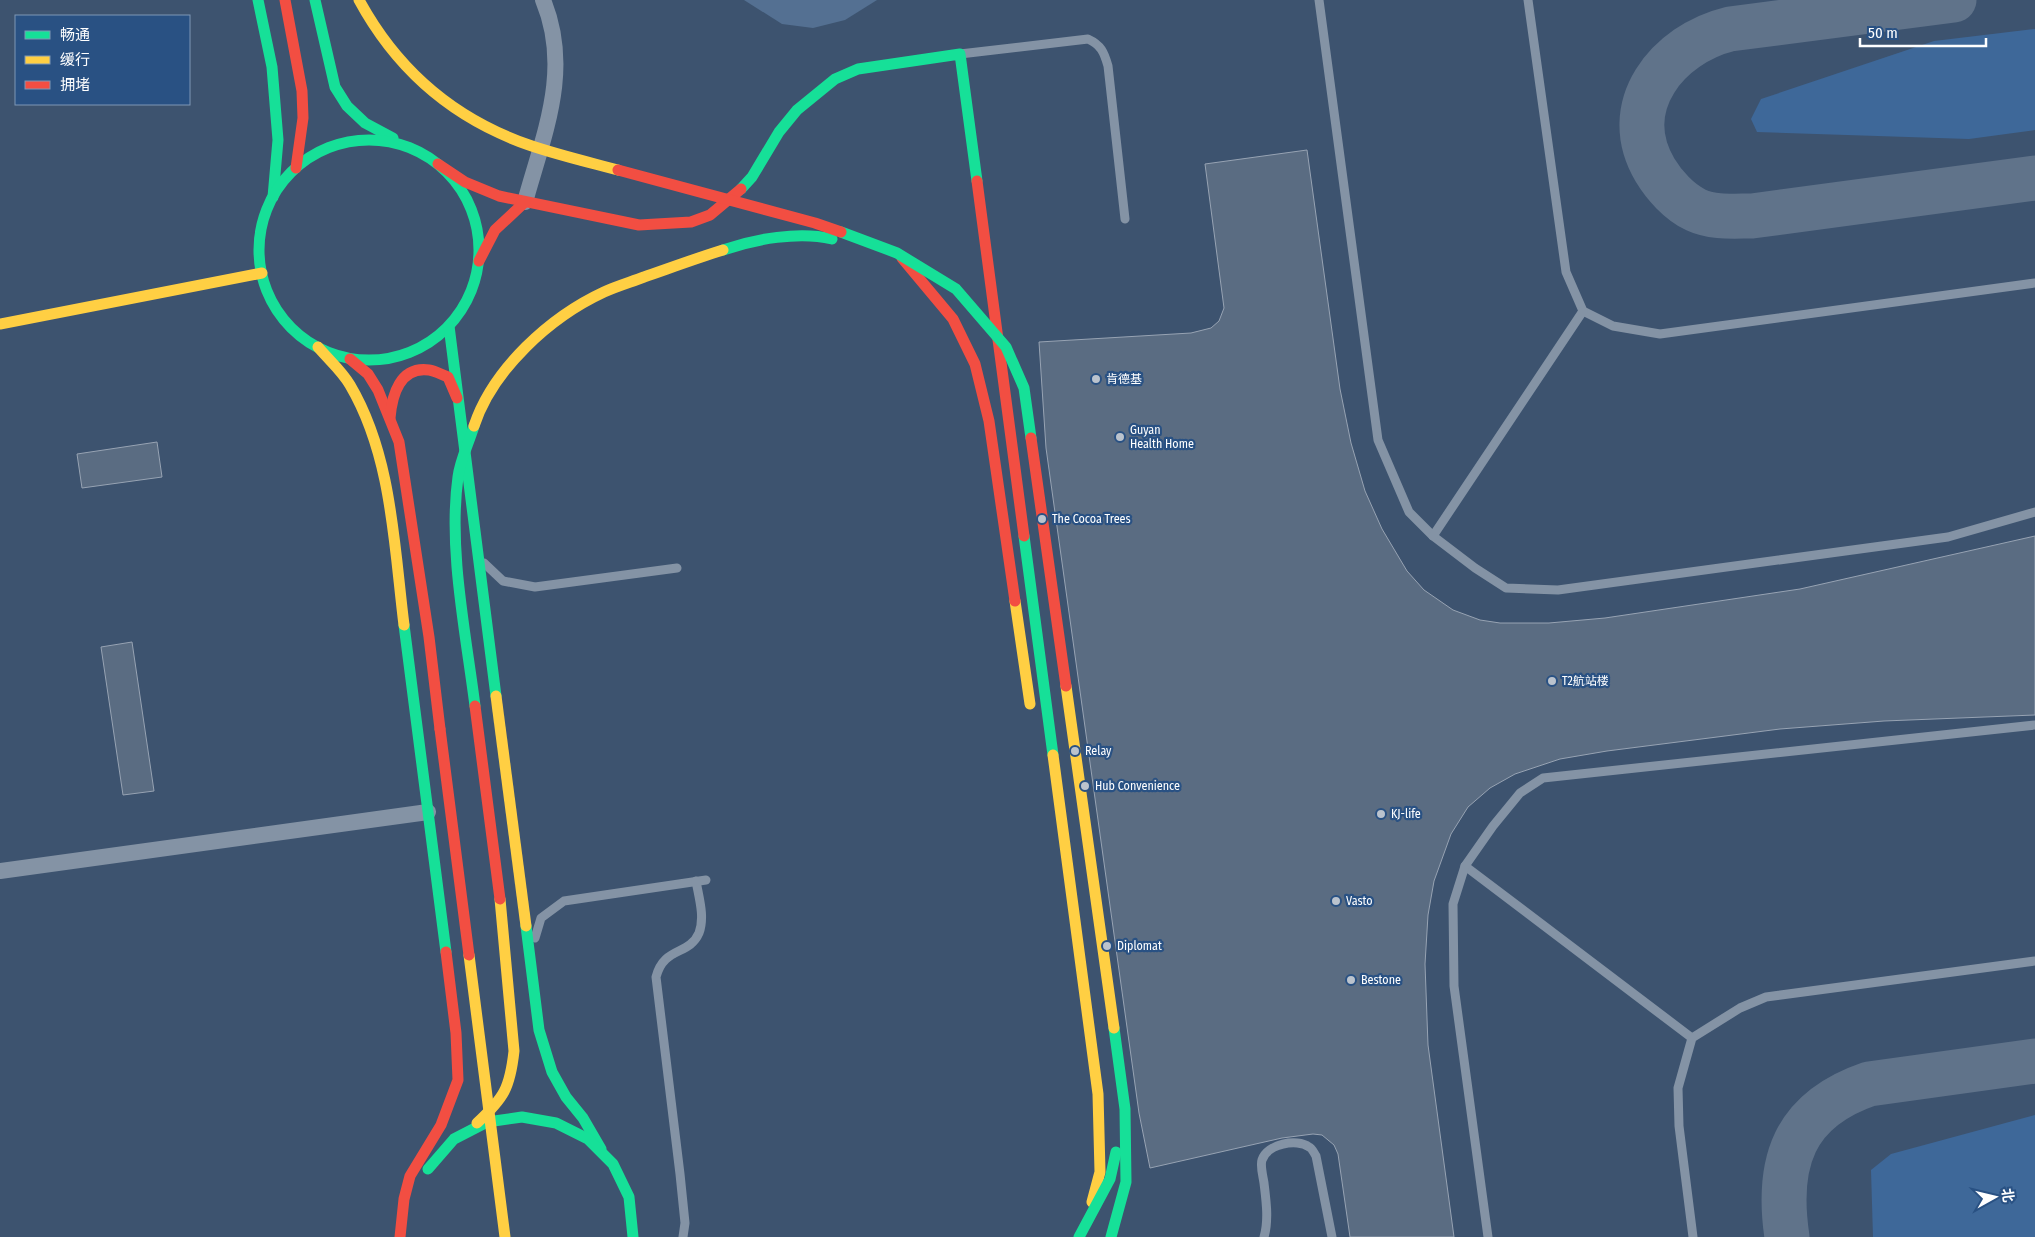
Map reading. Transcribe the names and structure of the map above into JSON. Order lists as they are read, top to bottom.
{
  "places": [
    "肯德基",
    "Guyan Health Home",
    "The Cocoa Trees",
    "T2航站楼",
    "Relay",
    "Hub Convenience",
    "KJ-life",
    "Vasto",
    "Diplomat",
    "Bestone"
  ],
  "legend": ["畅通", "缓行", "拥堵"],
  "scale_bar": "50 m",
  "north": "right"
}
